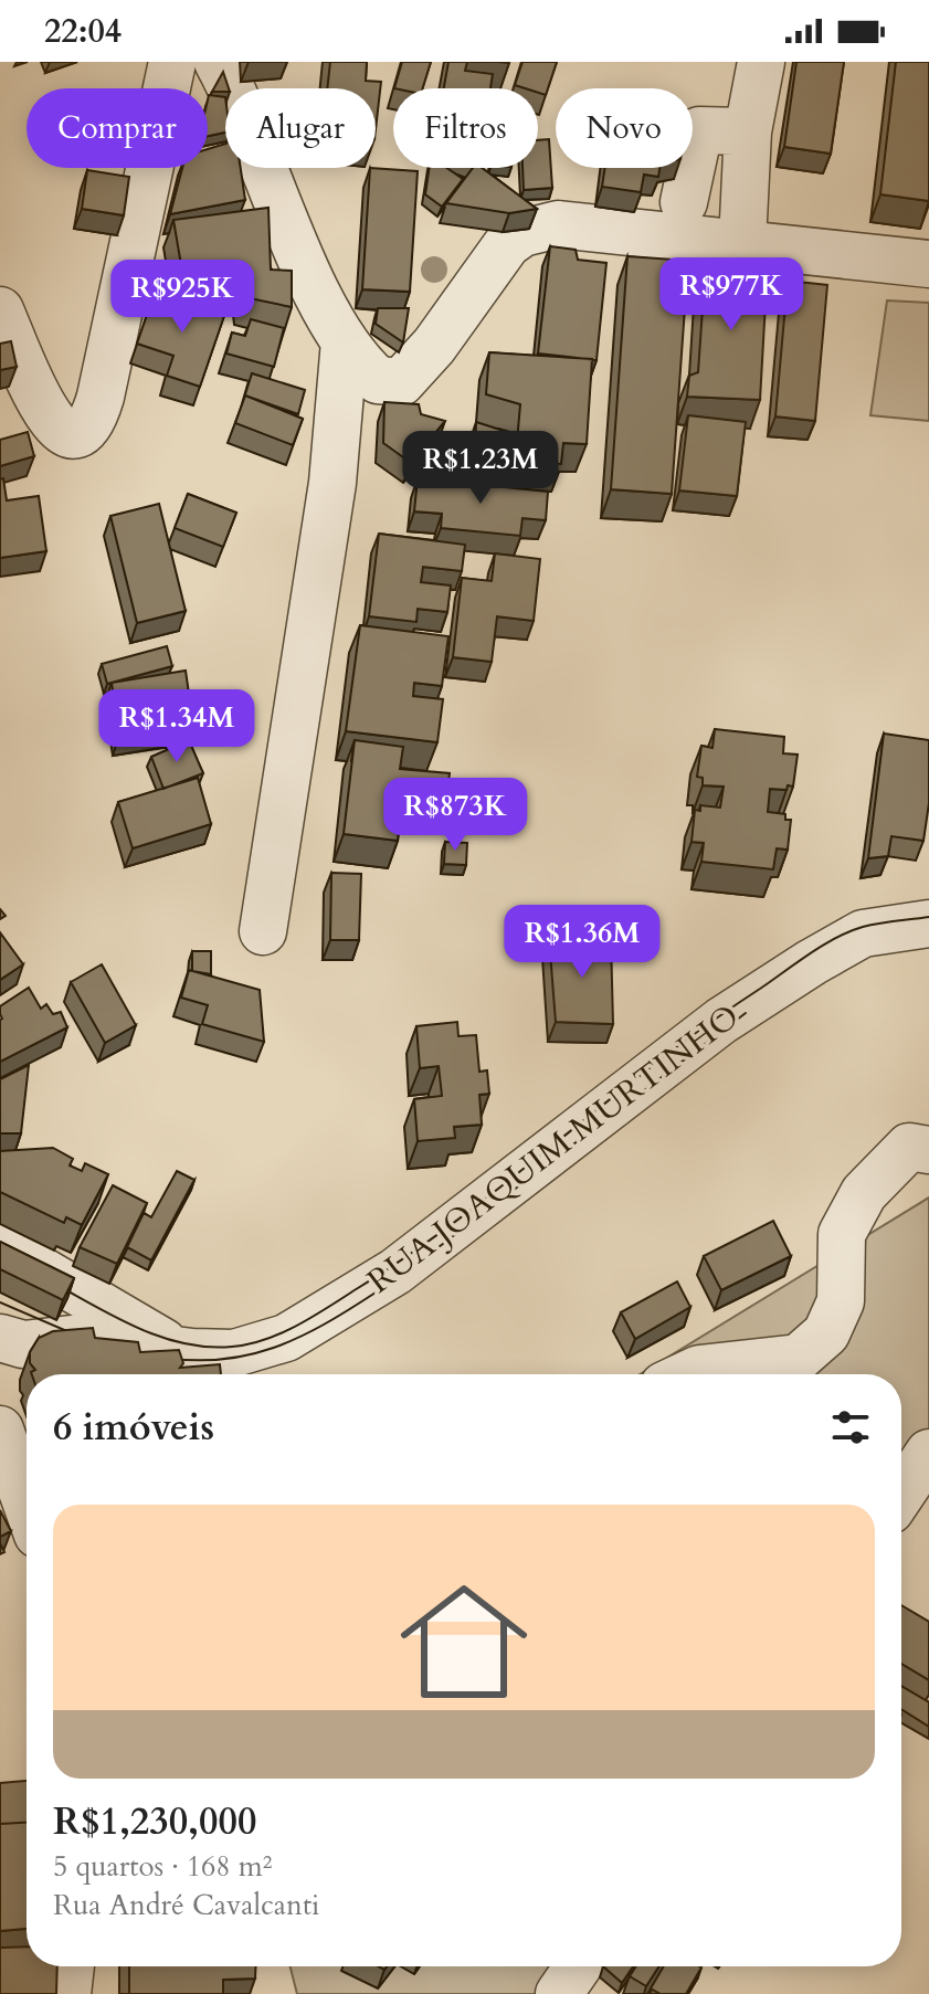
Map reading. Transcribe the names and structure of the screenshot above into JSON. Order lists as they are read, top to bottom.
{
  "streets": {
    "street": ["RUA JOAQUIM MURTINHO"]
  },
  "page": {
    "status": "22:04",
    "chip": [
      "Comprar",
      "Alugar",
      "Filtros",
      "Novo"
    ],
    "price": [
      "R$977K",
      "R$925K",
      "R$1.23M",
      "R$1.34M",
      "R$873K",
      "R$1.36M"
    ],
    "heading": "6 imóveis",
    "list": [
      {
        "name": "R$1,230,000",
        "note": "5 quartos · 168 m² · Rua André Cavalcanti"
      }
    ]
  }
}
